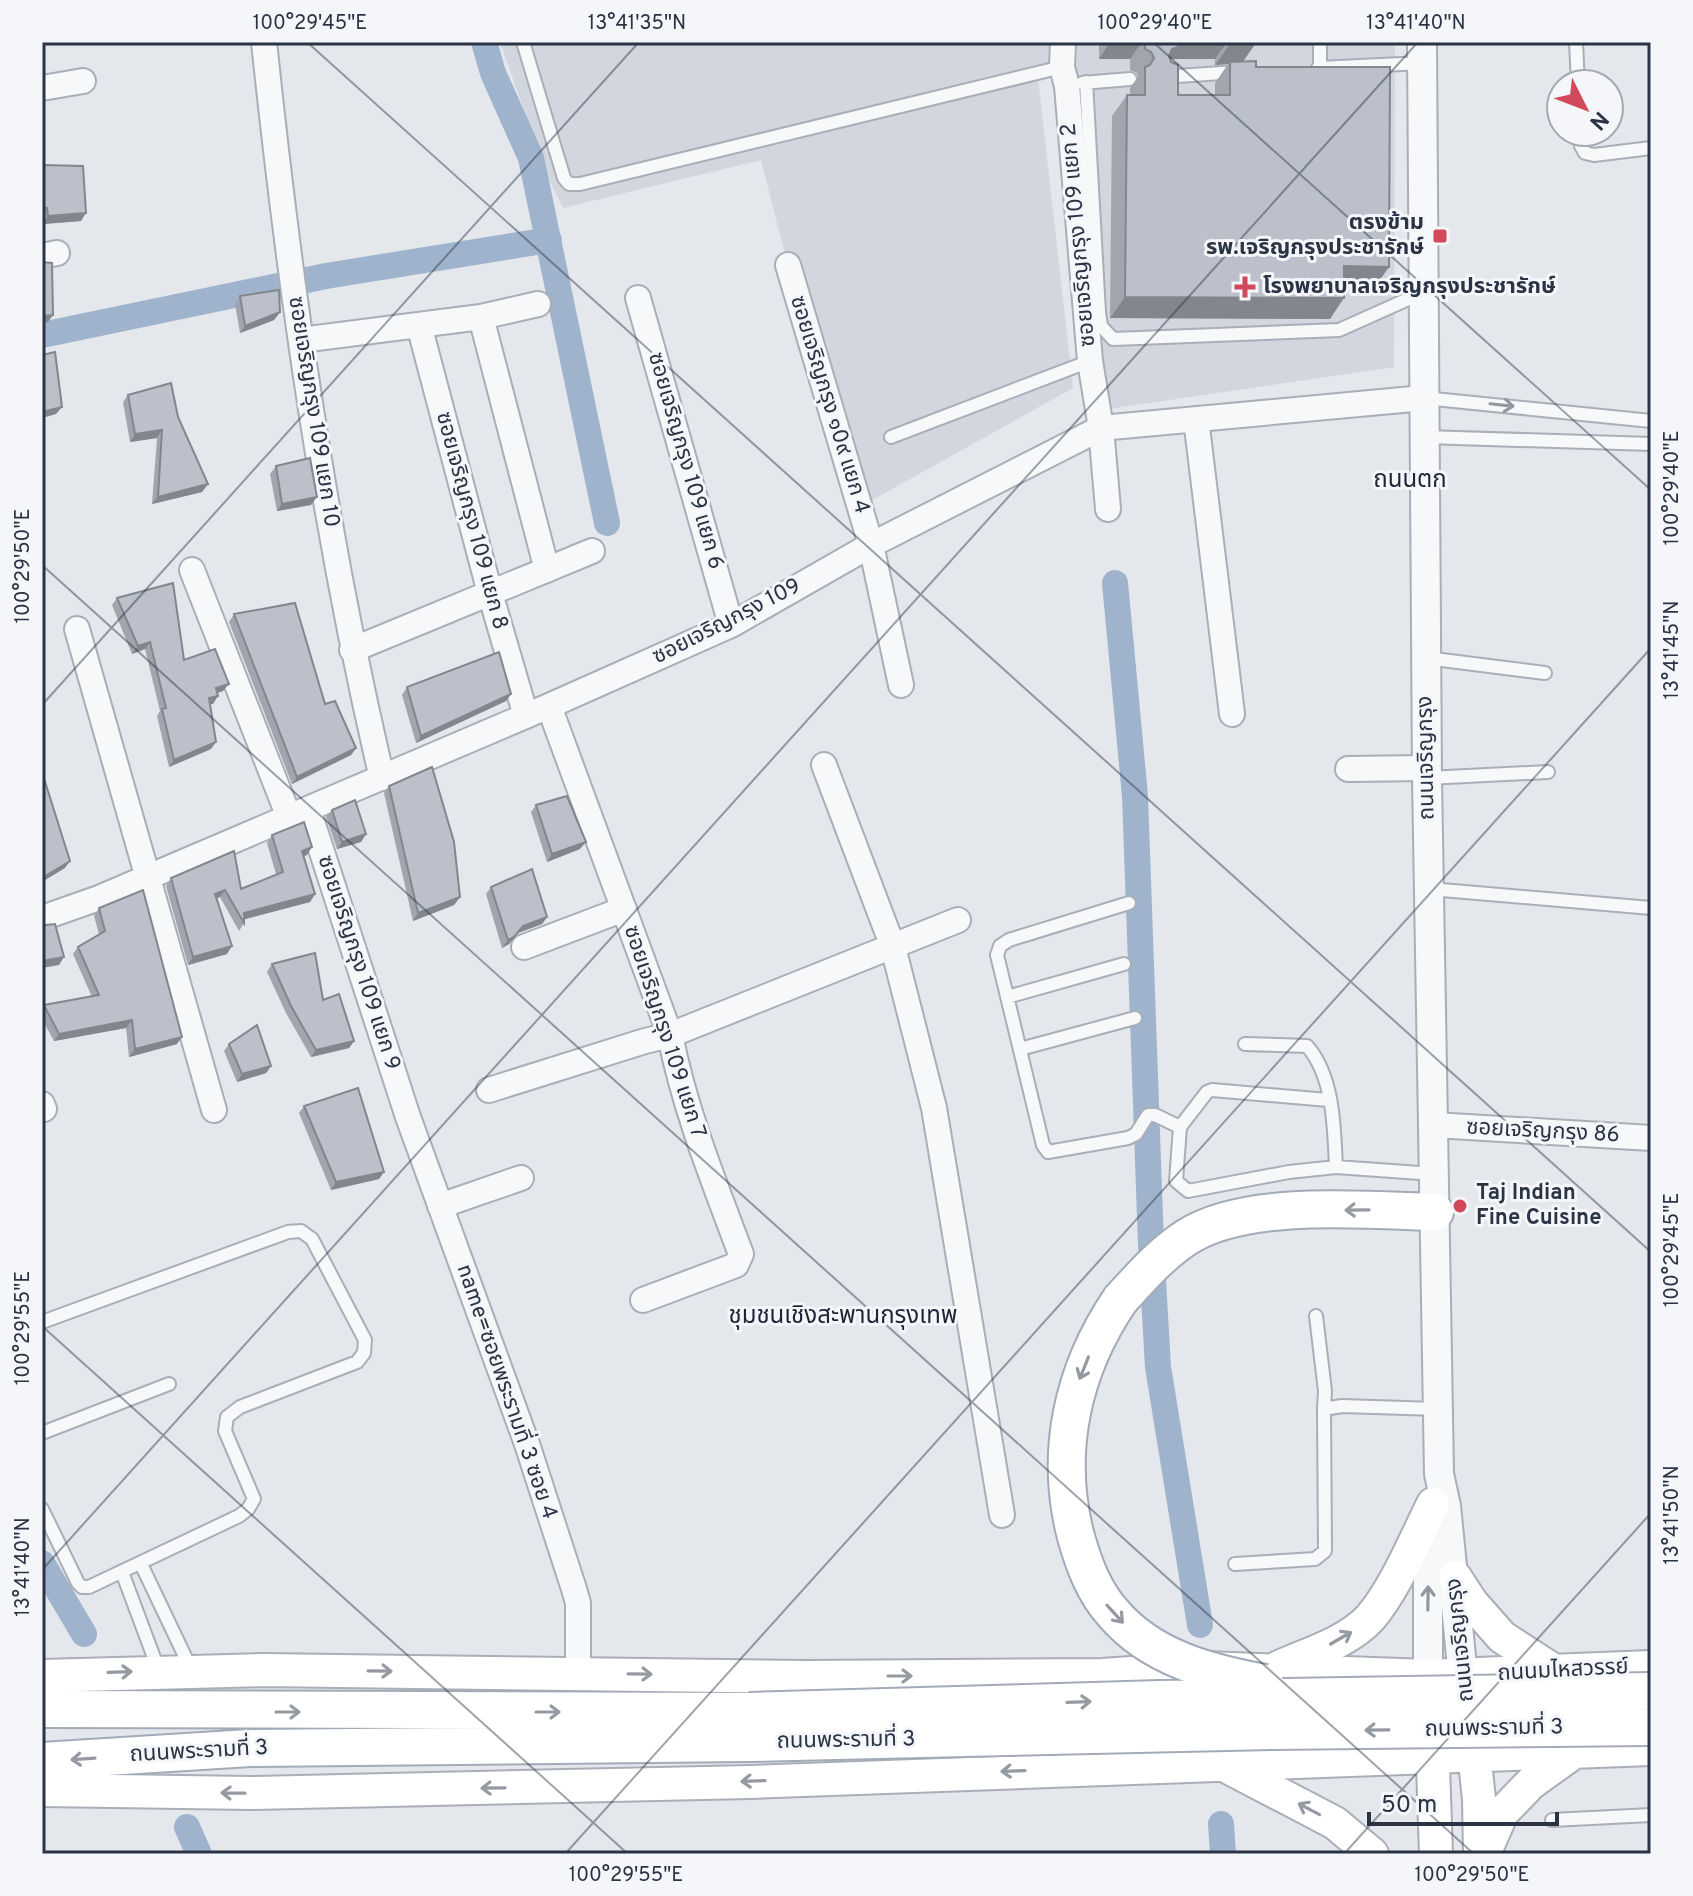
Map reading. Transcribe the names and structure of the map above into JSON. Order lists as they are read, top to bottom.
{
  "streets": {
    "main road": ["ถนนเจริญกรุง", "ถนนมไหสวรรย์", "ถนนพระรามที่ 3"],
    "street": [
      "ซอยเจริญกรุง 109 แยก 2",
      "ซอยเจริญกรุง ๑0๙ แยก 4",
      "ซอยเจริญกรุง 109 แยก 10",
      "ซอยเจริญกรุง 109 แยก 6",
      "ซอยเจริญกรุง 109 แยก 8",
      "ซอยเจริญกรุง 109",
      "ซอยเจริญกรุง 109 แยก 9",
      "ซอยเจริญกรุง 109 แยก 7",
      "ซอยเจริญกรุง 86",
      "name=ซอยพระรามที่ 3 ซอย 4"
    ]
  },
  "crossings": [
    ["ซอยเจริญกรุง 109 แยก 2", "ซอยเจริญกรุง 109"],
    ["ซอยเจริญกรุง ๑0๙ แยก 4", "ซอยเจริญกรุง 109"],
    ["ซอยเจริญกรุง 109 แยก 10", "ซอยเจริญกรุง 109"],
    ["ซอยเจริญกรุง 109 แยก 6", "ซอยเจริญกรุง 109"],
    ["ซอยเจริญกรุง 109 แยก 8", "ซอยเจริญกรุง 109"],
    ["ซอยเจริญกรุง 109", "ถนนเจริญกรุง"],
    ["ซอยเจริญกรุง 109", "ซอยเจริญกรุง 109 แยก 9"],
    ["ซอยเจริญกรุง 109", "ซอยเจริญกรุง 109 แยก 7"],
    ["ถนนเจริญกรุง", "ซอยเจริญกรุง 86"],
    ["ถนนเจริญกรุง", "ถนนมไหสวรรย์"],
    ["ถนนเจริญกรุง", "ถนนพระรามที่ 3"],
    ["ซอยเจริญกรุง 109 แยก 9", "name=ซอยพระรามที่ 3 ซอย 4"]
  ],
  "districts": ["ถนนตก", "ชุมชนเชิงสะพานกรุงเทพ"],
  "places": {
    "transit": ["ตรงข้าม รพ.เจริญกรุงประชารักษ์"],
    "health": ["โรงพยาบาลเจริญกรุงประชารักษ์"],
    "other": ["Taj Indian Fine Cuisine"]
  },
  "scale_bar": "50 m",
  "north": "bottom right",
  "coordinates": [
    "100°29'45\"E",
    "13°41'35\"N",
    "100°29'40\"E",
    "13°41'40\"N",
    "100°29'50\"E",
    "13°41'45\"N",
    "100°29'55\"E",
    "13°41'50\"N"
  ]
}
